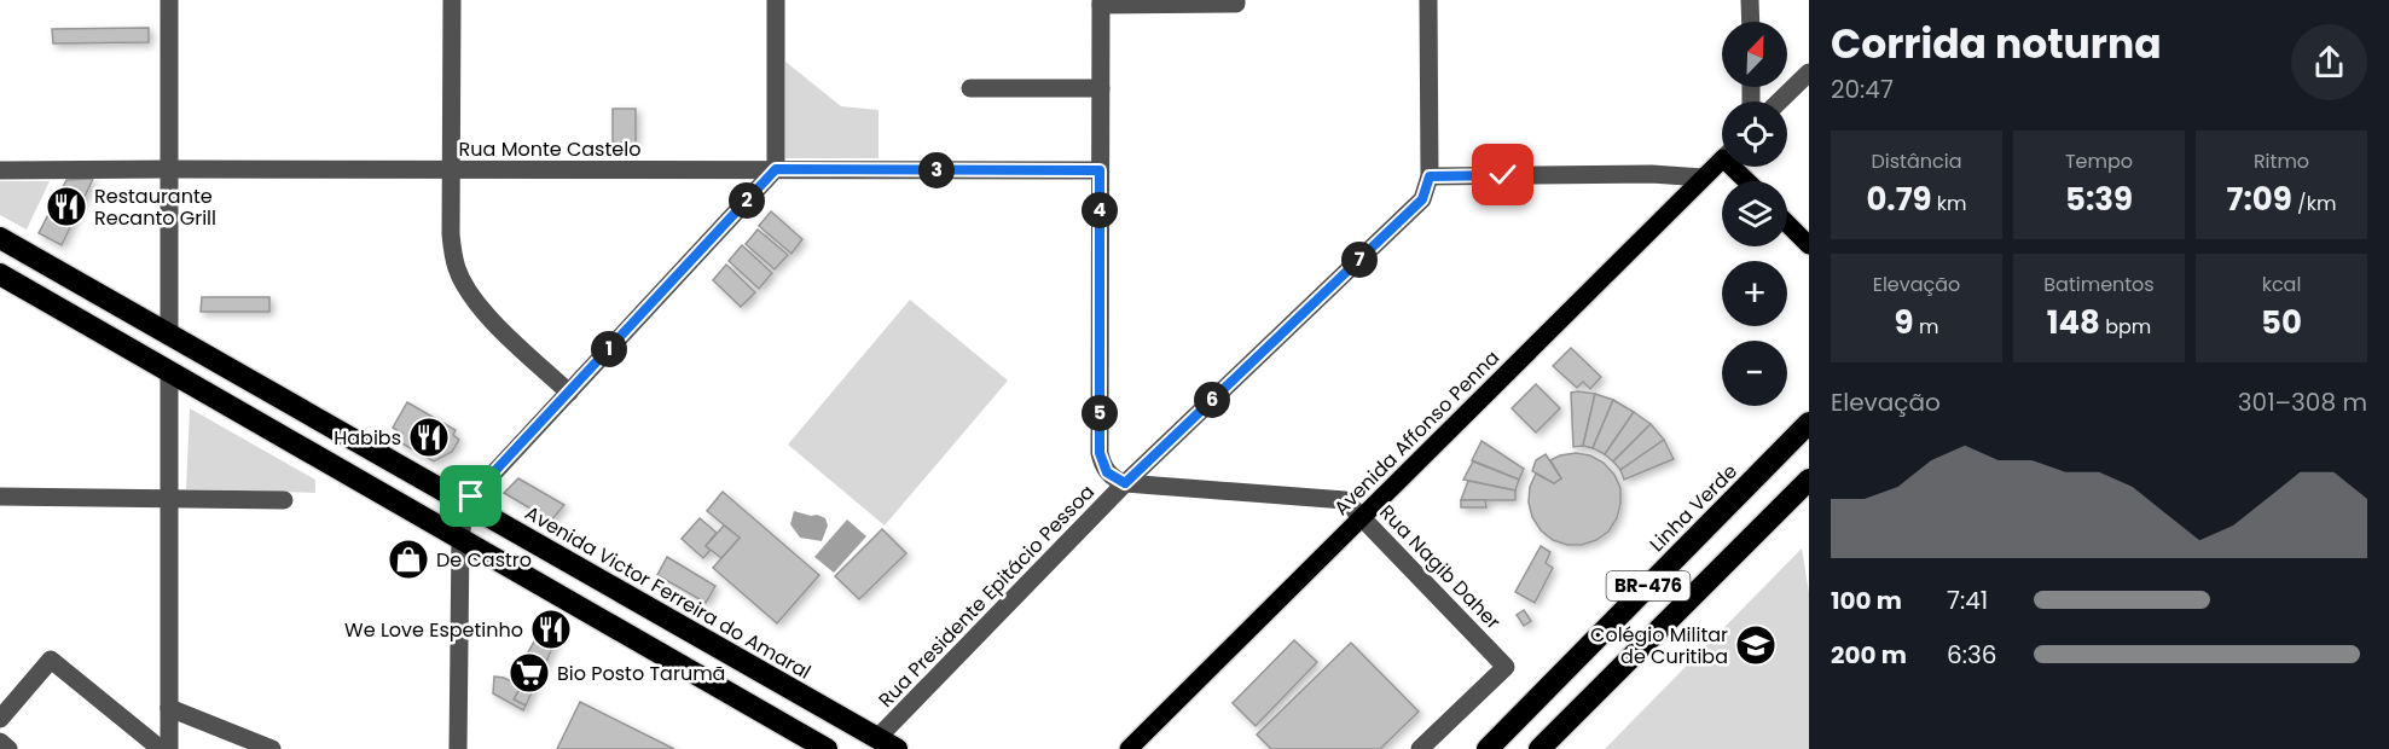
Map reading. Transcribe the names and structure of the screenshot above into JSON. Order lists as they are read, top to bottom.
{
  "streets": {
    "highway": ["Linha Verde", "BR-476", "Avenida Victor Ferreira do Amaral"],
    "main road": ["Avenida Affonso Penna"],
    "street": ["Rua Monte Castelo", "Rua Nagib Daher", "Rua Presidente Epitácio Pessoa"]
  },
  "crossings": [
    ["Avenida Affonso Penna", "Rua Nagib Daher"],
    ["Rua Nagib Daher", "Rua Presidente Epitácio Pessoa"],
    ["Avenida Victor Ferreira do Amaral", "Rua Presidente Epitácio Pessoa"]
  ],
  "places": {
    "restaurant": ["Restaurante Recanto Grill", "Habibs", "We Love Espetinho"],
    "shop": ["De Castro"],
    "school or university": ["Colégio Militar de Curitiba"],
    "supermarket": ["Bio Posto Tarumã"]
  },
  "north": "top right",
  "page": {
    "heading": ["Corrida noturna", "20:47"],
    "map_buttons": ["+", "−"],
    "stats": [
      ["Distância", "0.79 km"],
      ["Tempo", "5:39"],
      ["Ritmo", "7:09 /km"],
      ["Elevação", "9 m"],
      ["Batimentos", "148 bpm"],
      ["kcal", "50"]
    ],
    "pins": [
      "3",
      "2",
      "4",
      "7",
      "1",
      "6",
      "5"
    ],
    "chart": ["Elevação", "301–308 m"],
    "list": [
      {
        "name": "100 m",
        "note": "7:41"
      },
      {
        "name": "200 m",
        "note": "6:36"
      }
    ]
  }
}
